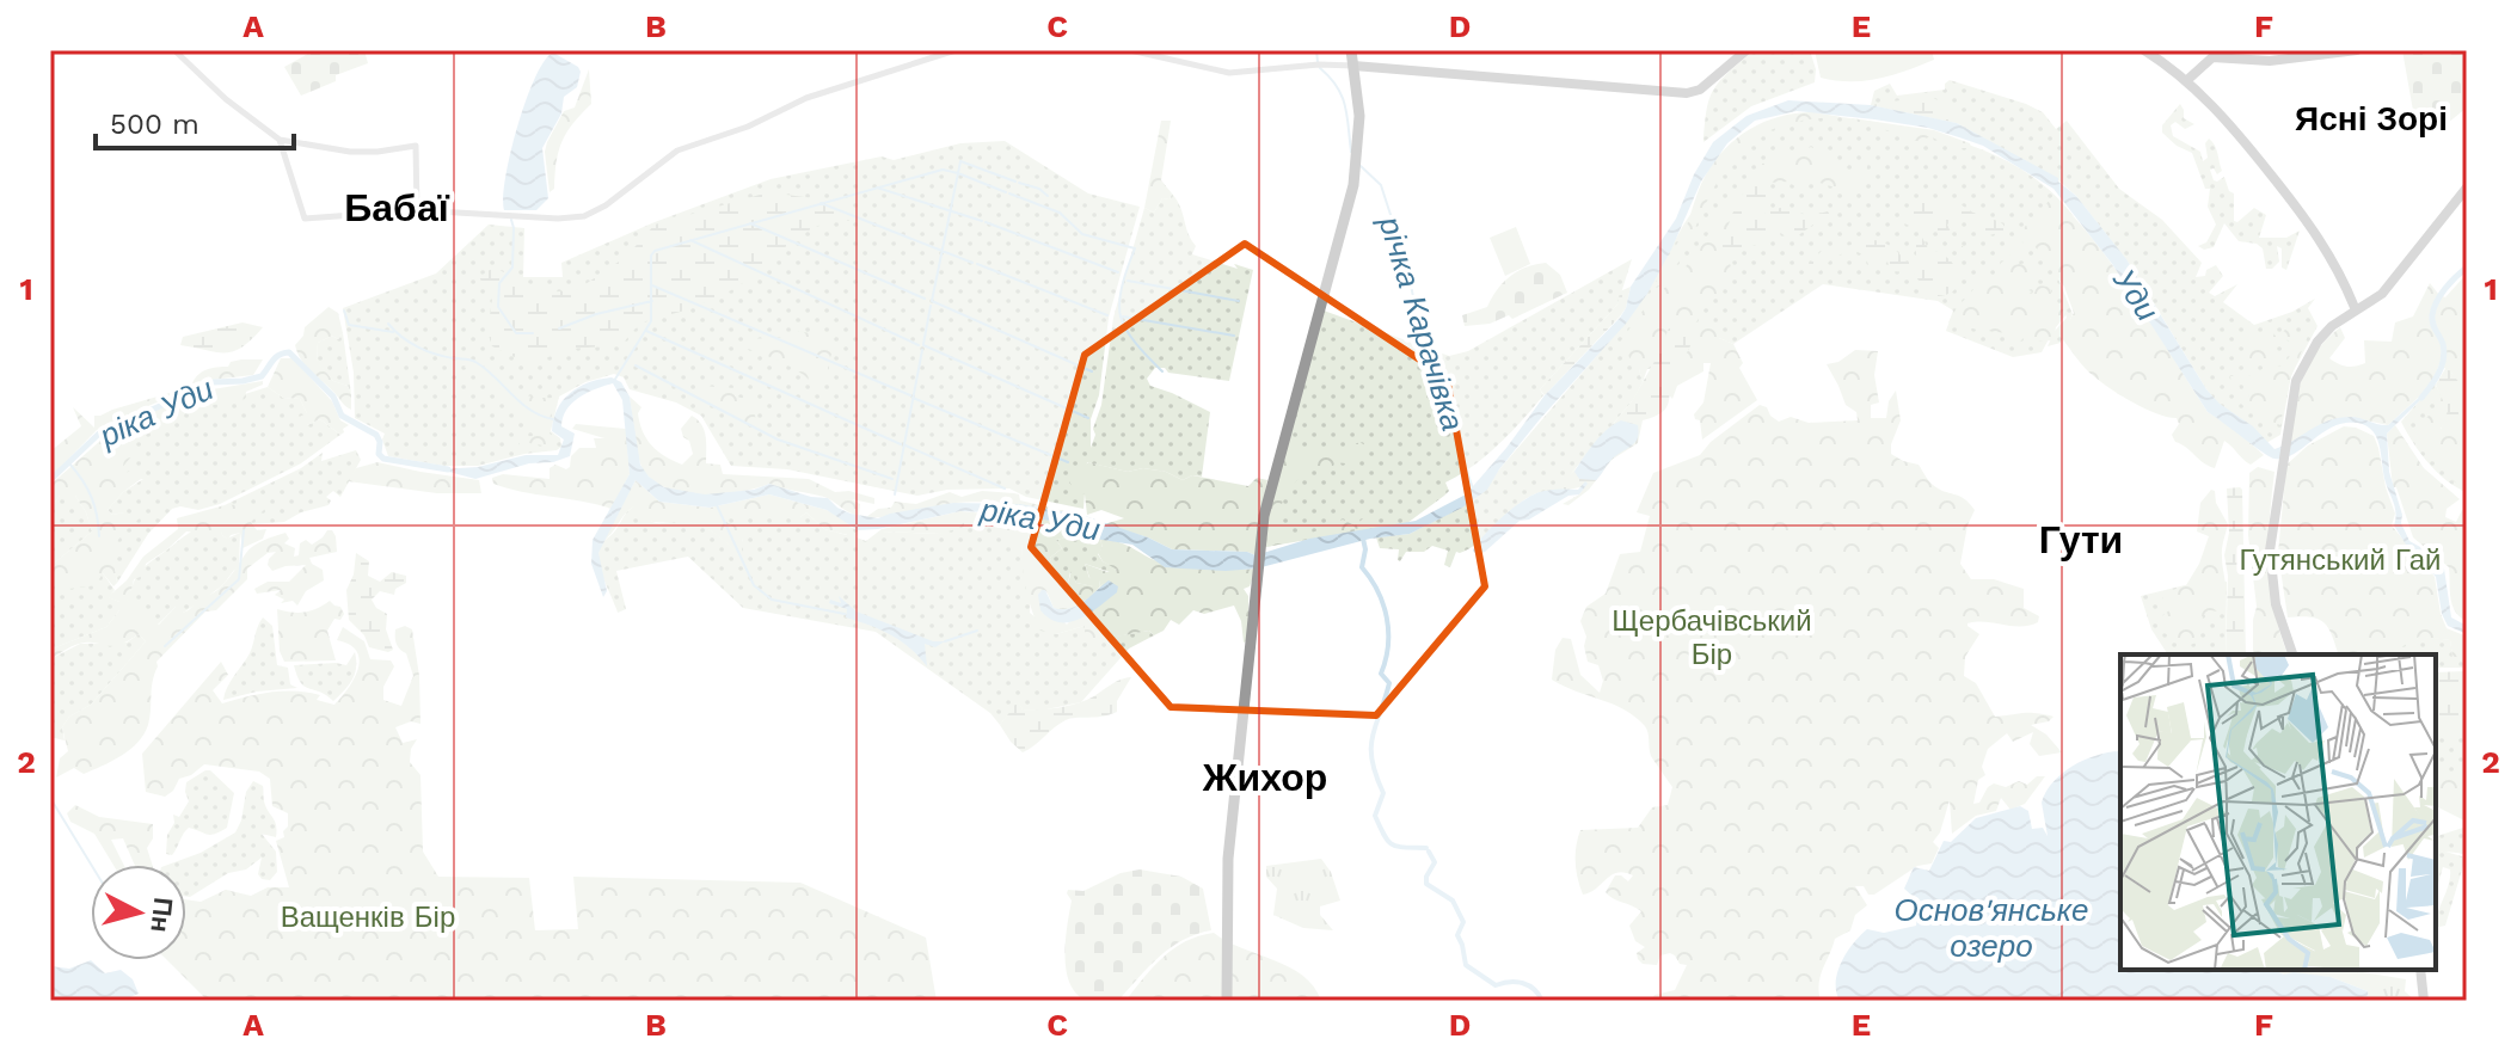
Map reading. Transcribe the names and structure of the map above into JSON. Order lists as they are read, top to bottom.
{
  "districts": [
    "Ясні Зорі",
    "Бабаї",
    "Гути",
    "Жихор"
  ],
  "water": [
    "Уди",
    "річка Карачівка",
    "ріка Уди",
    "Основ'янське озеро"
  ],
  "parks": ["Гутянський Гай", "Щербачівський Бір", "Ващенків Бір"],
  "scale_bar": "500 m",
  "north": "right",
  "grid": {
    "columns": [
      "A",
      "B",
      "C",
      "D",
      "E",
      "F"
    ],
    "rows": ["1", "2"]
  }
}
